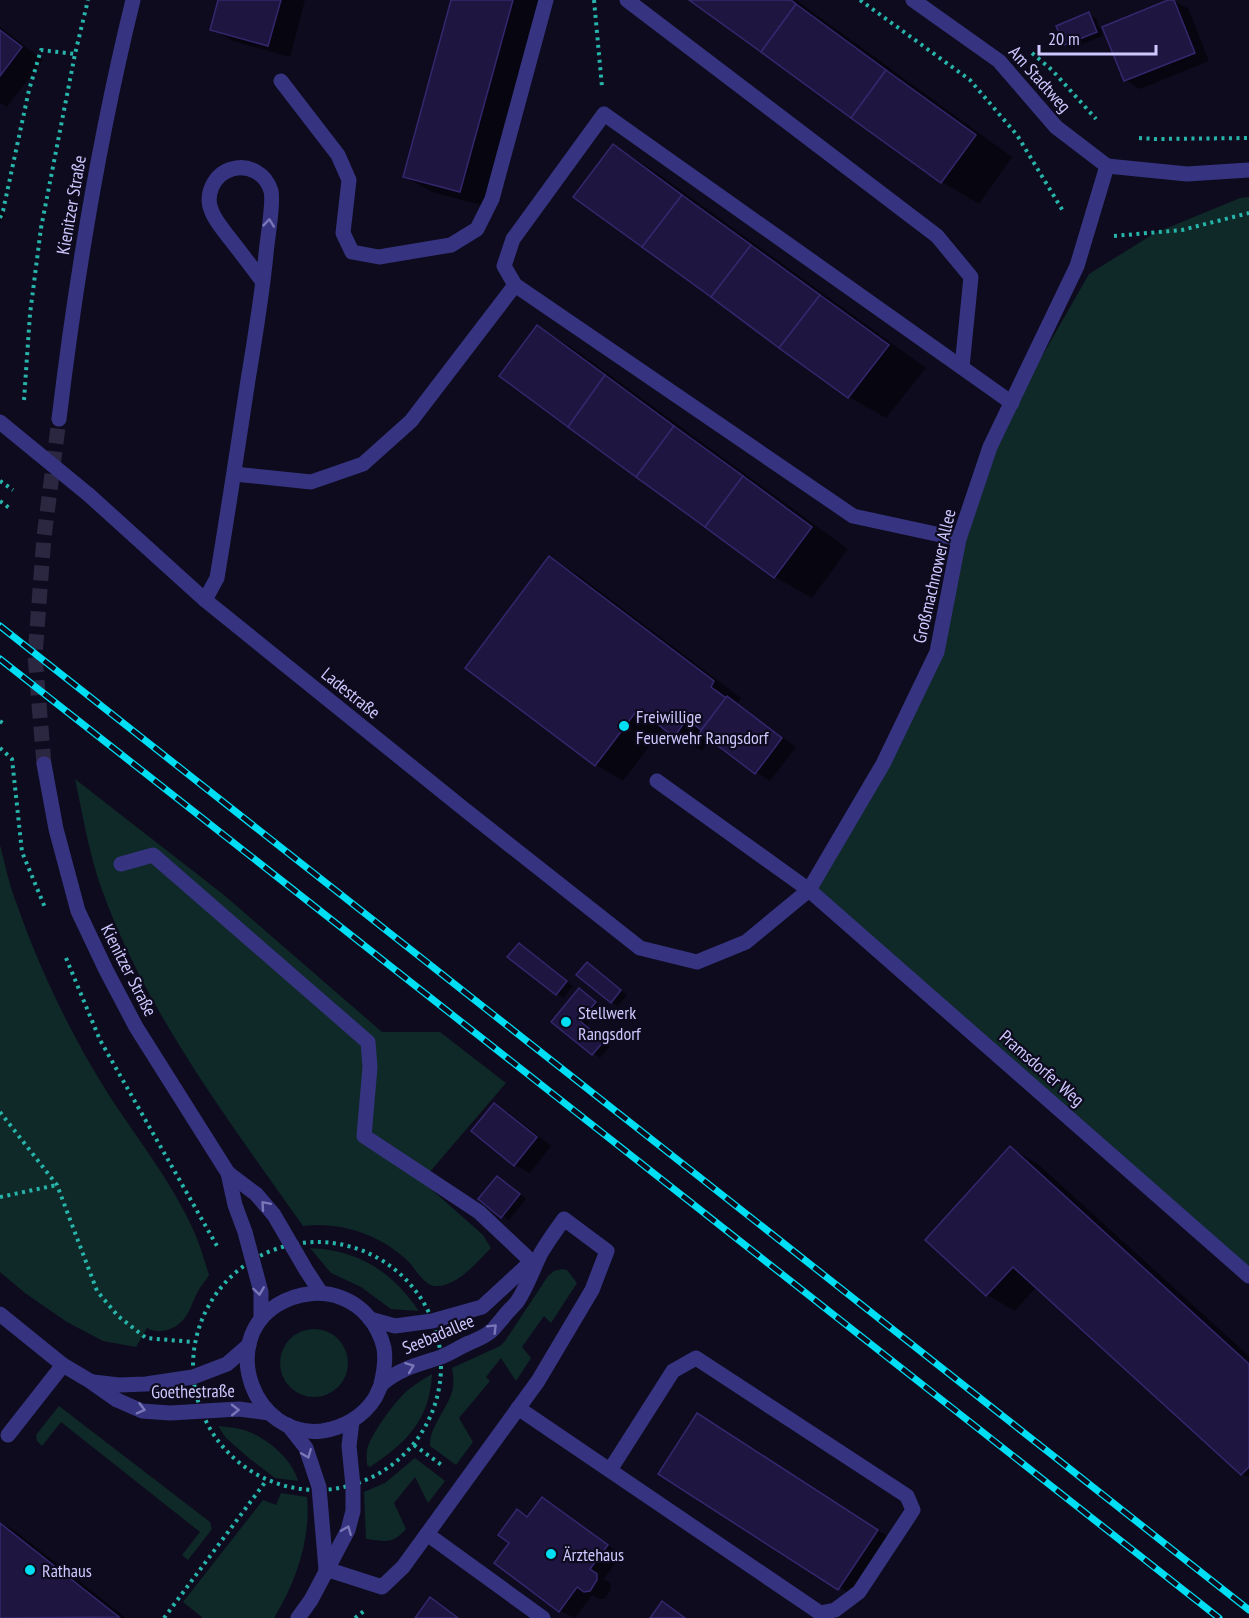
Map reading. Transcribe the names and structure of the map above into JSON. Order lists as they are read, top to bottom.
{
  "streets": {
    "street": [
      "Am Stadtweg",
      "Kienitzer Straße",
      "Großmachnower Allee",
      "Ladestraße",
      "Pramsdorfer Weg",
      "Seebadallee",
      "Goethestraße"
    ]
  },
  "crossings": [
    ["Am Stadtweg", "Großmachnower Allee"],
    ["Kienitzer Straße", "Seebadallee"],
    ["Kienitzer Straße", "Goethestraße"],
    ["Großmachnower Allee", "Ladestraße"],
    ["Großmachnower Allee", "Pramsdorfer Weg"],
    ["Seebadallee", "Goethestraße"]
  ],
  "one_way": ["Goethestraße"],
  "places": [
    "Freiwillige Feuerwehr Rangsdorf",
    "Stellwerk Rangsdorf",
    "Ärztehaus",
    "Rathaus"
  ],
  "scale_bar": "20 m"
}
